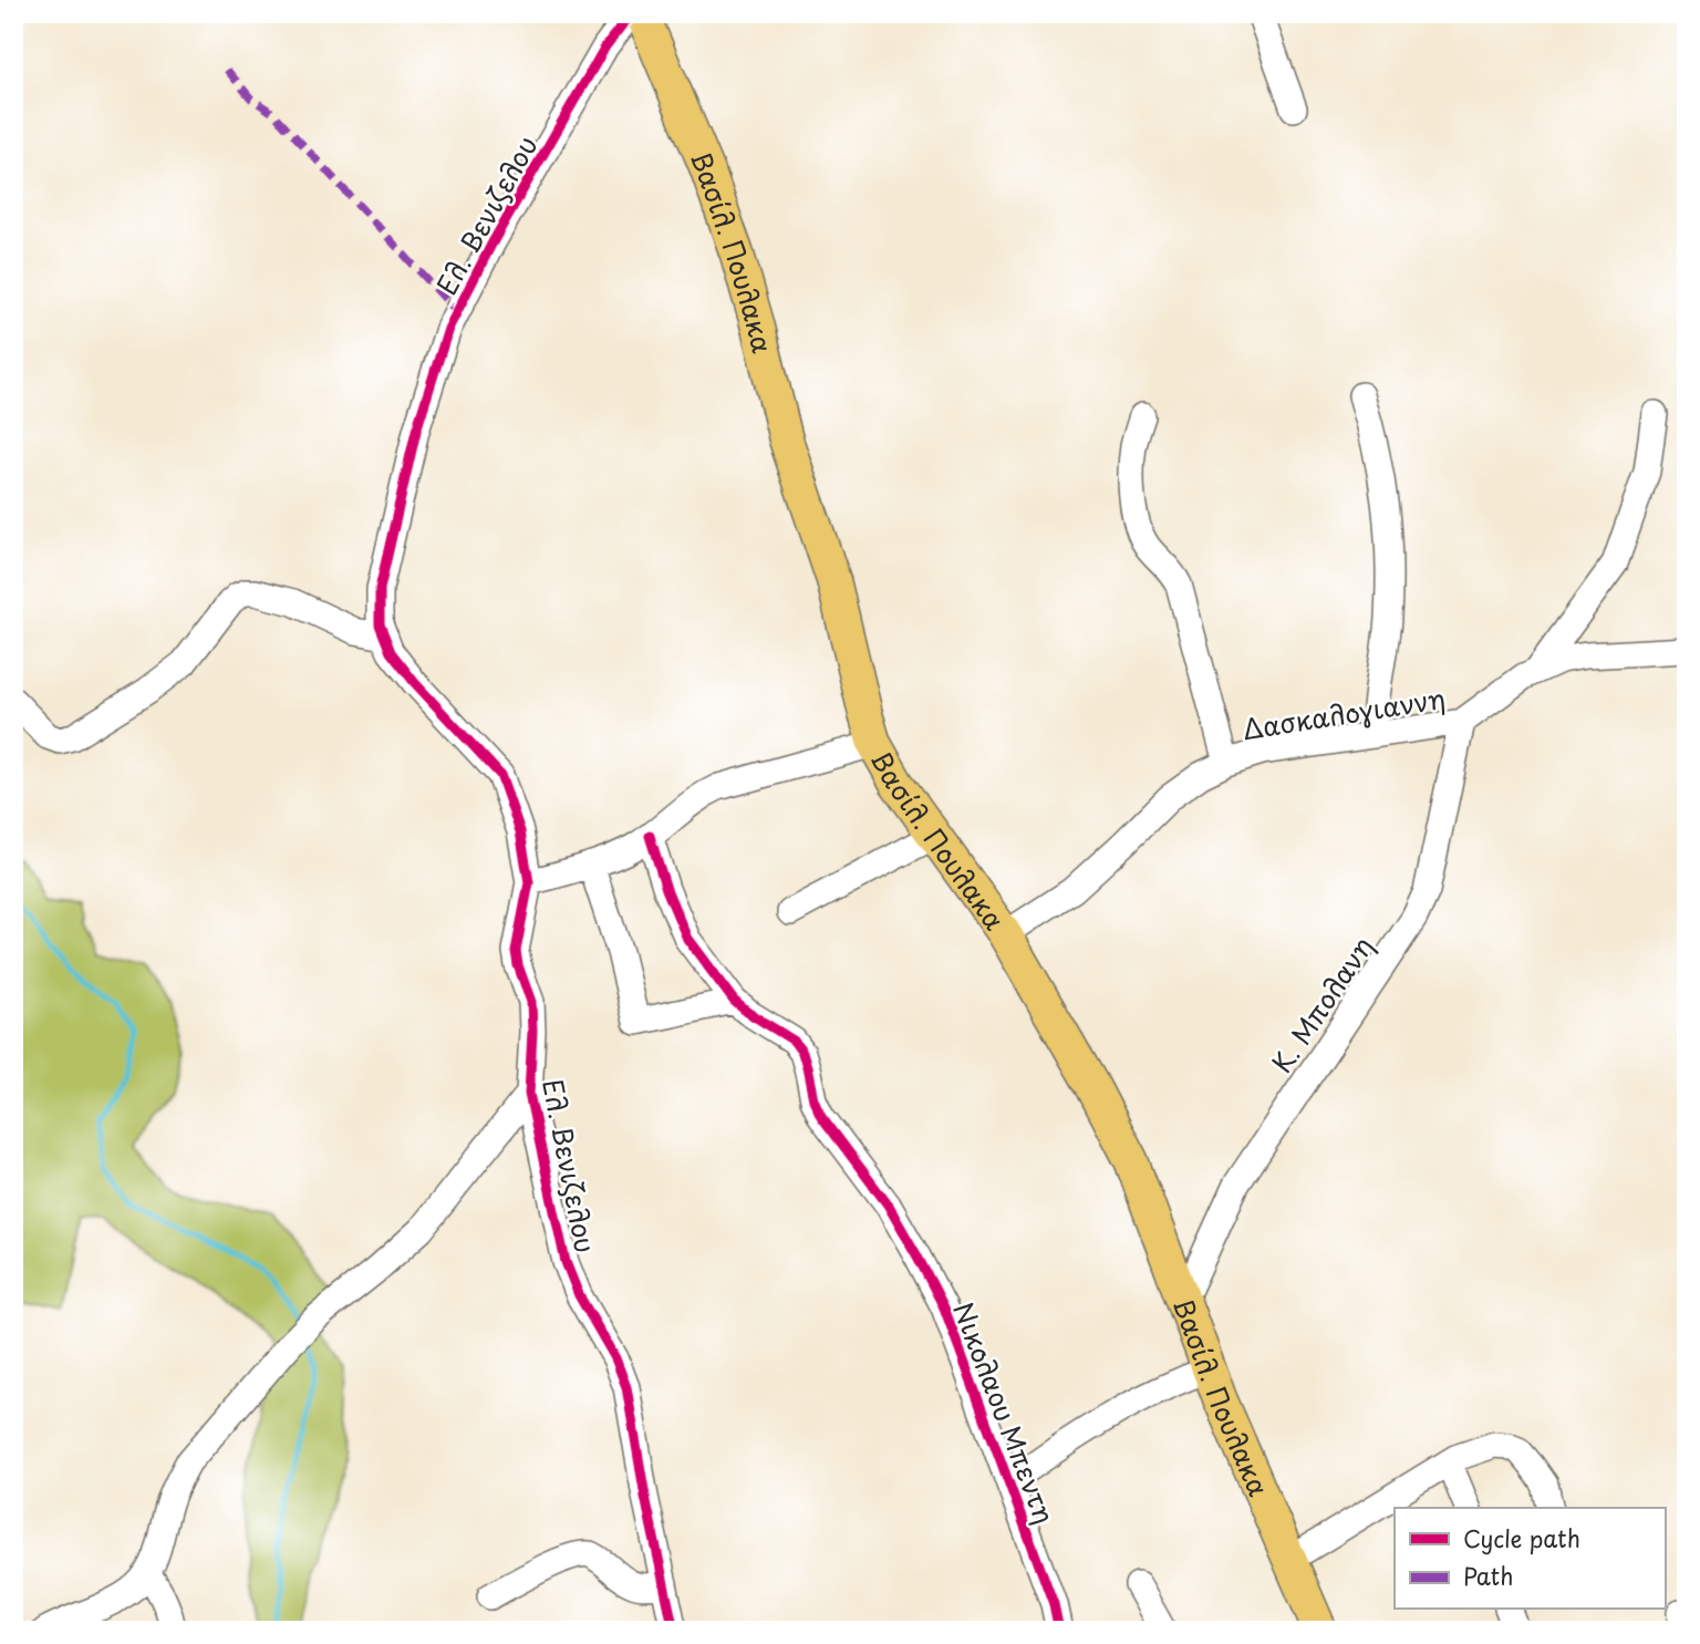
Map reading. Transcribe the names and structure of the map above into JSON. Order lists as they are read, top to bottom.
{
  "streets": {
    "main road": ["Βασίλ. Πουλακα"],
    "street": [
      "Ελ. Βενιζελου",
      "Δασκαλογιαννη",
      "Κ. Μπολανη",
      "Νικολαου Μπεντη"
    ]
  },
  "crossings": [
    ["Βασίλ. Πουλακα", "Δασκαλογιαννη"],
    ["Βασίλ. Πουλακα", "Κ. Μπολανη"],
    ["Δασκαλογιαννη", "Κ. Μπολανη"]
  ],
  "legend": ["Cycle path", "Path"]
}
